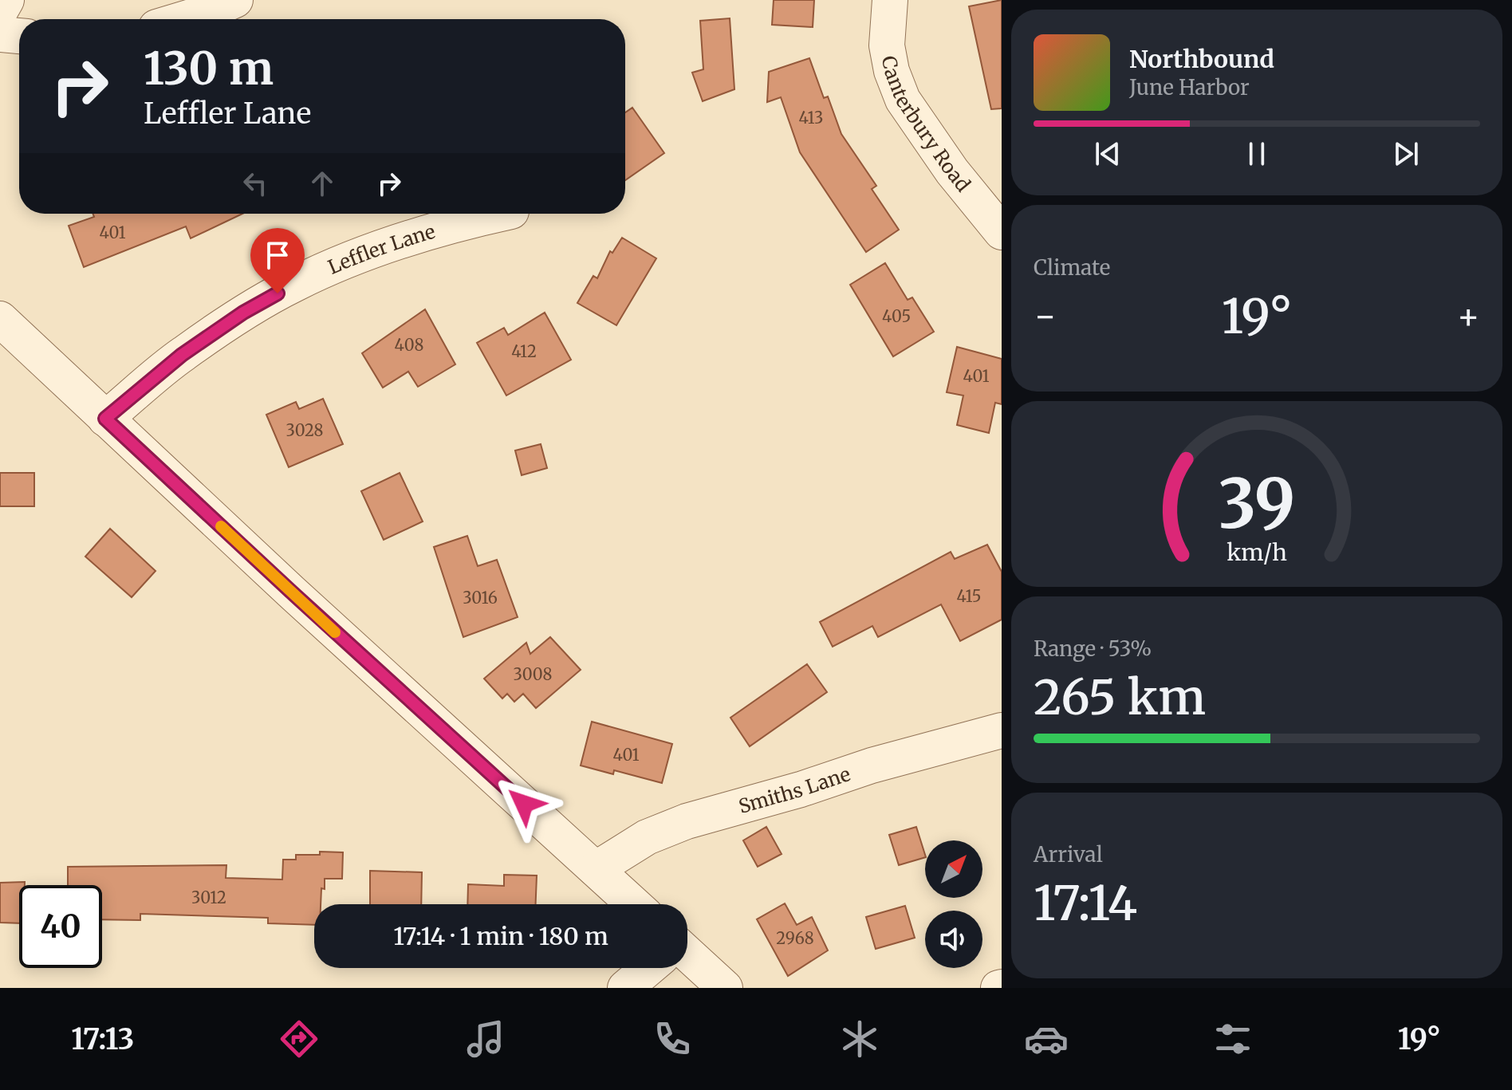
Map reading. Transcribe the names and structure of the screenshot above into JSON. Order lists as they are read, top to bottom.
{
  "streets": {
    "street": ["Canterbury Road", "Leffler Lane", "Smiths Lane"]
  },
  "house_numbers": [
    "413",
    "401",
    "405",
    "408",
    "412",
    "401",
    "3028",
    "415",
    "3016",
    "3008",
    "401",
    "3012",
    "2968"
  ],
  "north": "top right",
  "page": {
    "turn": ["130 m", "Leffler Lane"],
    "song": ["Northbound", "June Harbor"],
    "tile": [
      "Climate",
      ["Range · 53%", "265 km"],
      ["Arrival", "17:14"]
    ],
    "heat": ["−", "19°", "+"],
    "limit": "40",
    "trip": "17:14 · 1 min · 180 m",
    "tabs": ["17:13", "19°"],
    "gauge": ["39", "km/h"]
  }
}
